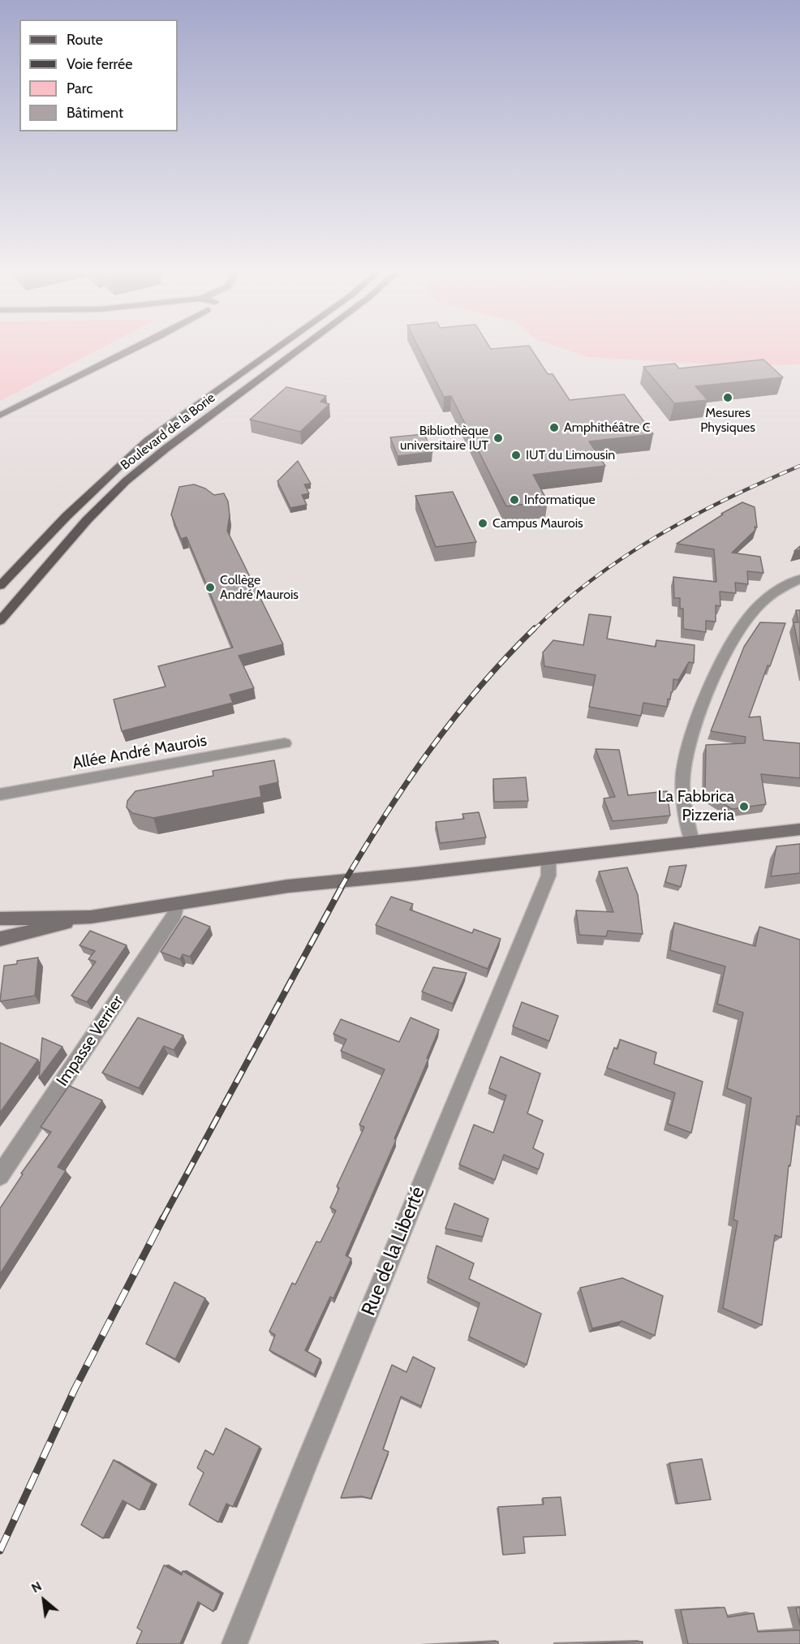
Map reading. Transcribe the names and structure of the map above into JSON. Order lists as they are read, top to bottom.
{
  "streets": {
    "main road": ["Boulevard de la Borie"],
    "street": ["Allée André Maurois", "Impasse Verrier", "Rue de la Liberté"]
  },
  "places": [
    "Mesures Physiques",
    "Amphithéâtre C",
    "Bibliothèque universitaire IUT",
    "IUT du Limousin",
    "Informatique",
    "Campus Maurois",
    "Collège André Maurois",
    "La Fabbrica Pizzeria"
  ],
  "legend": [
    "Route",
    "Voie ferrée",
    "Parc",
    "Bâtiment"
  ],
  "north": "top left"
}
